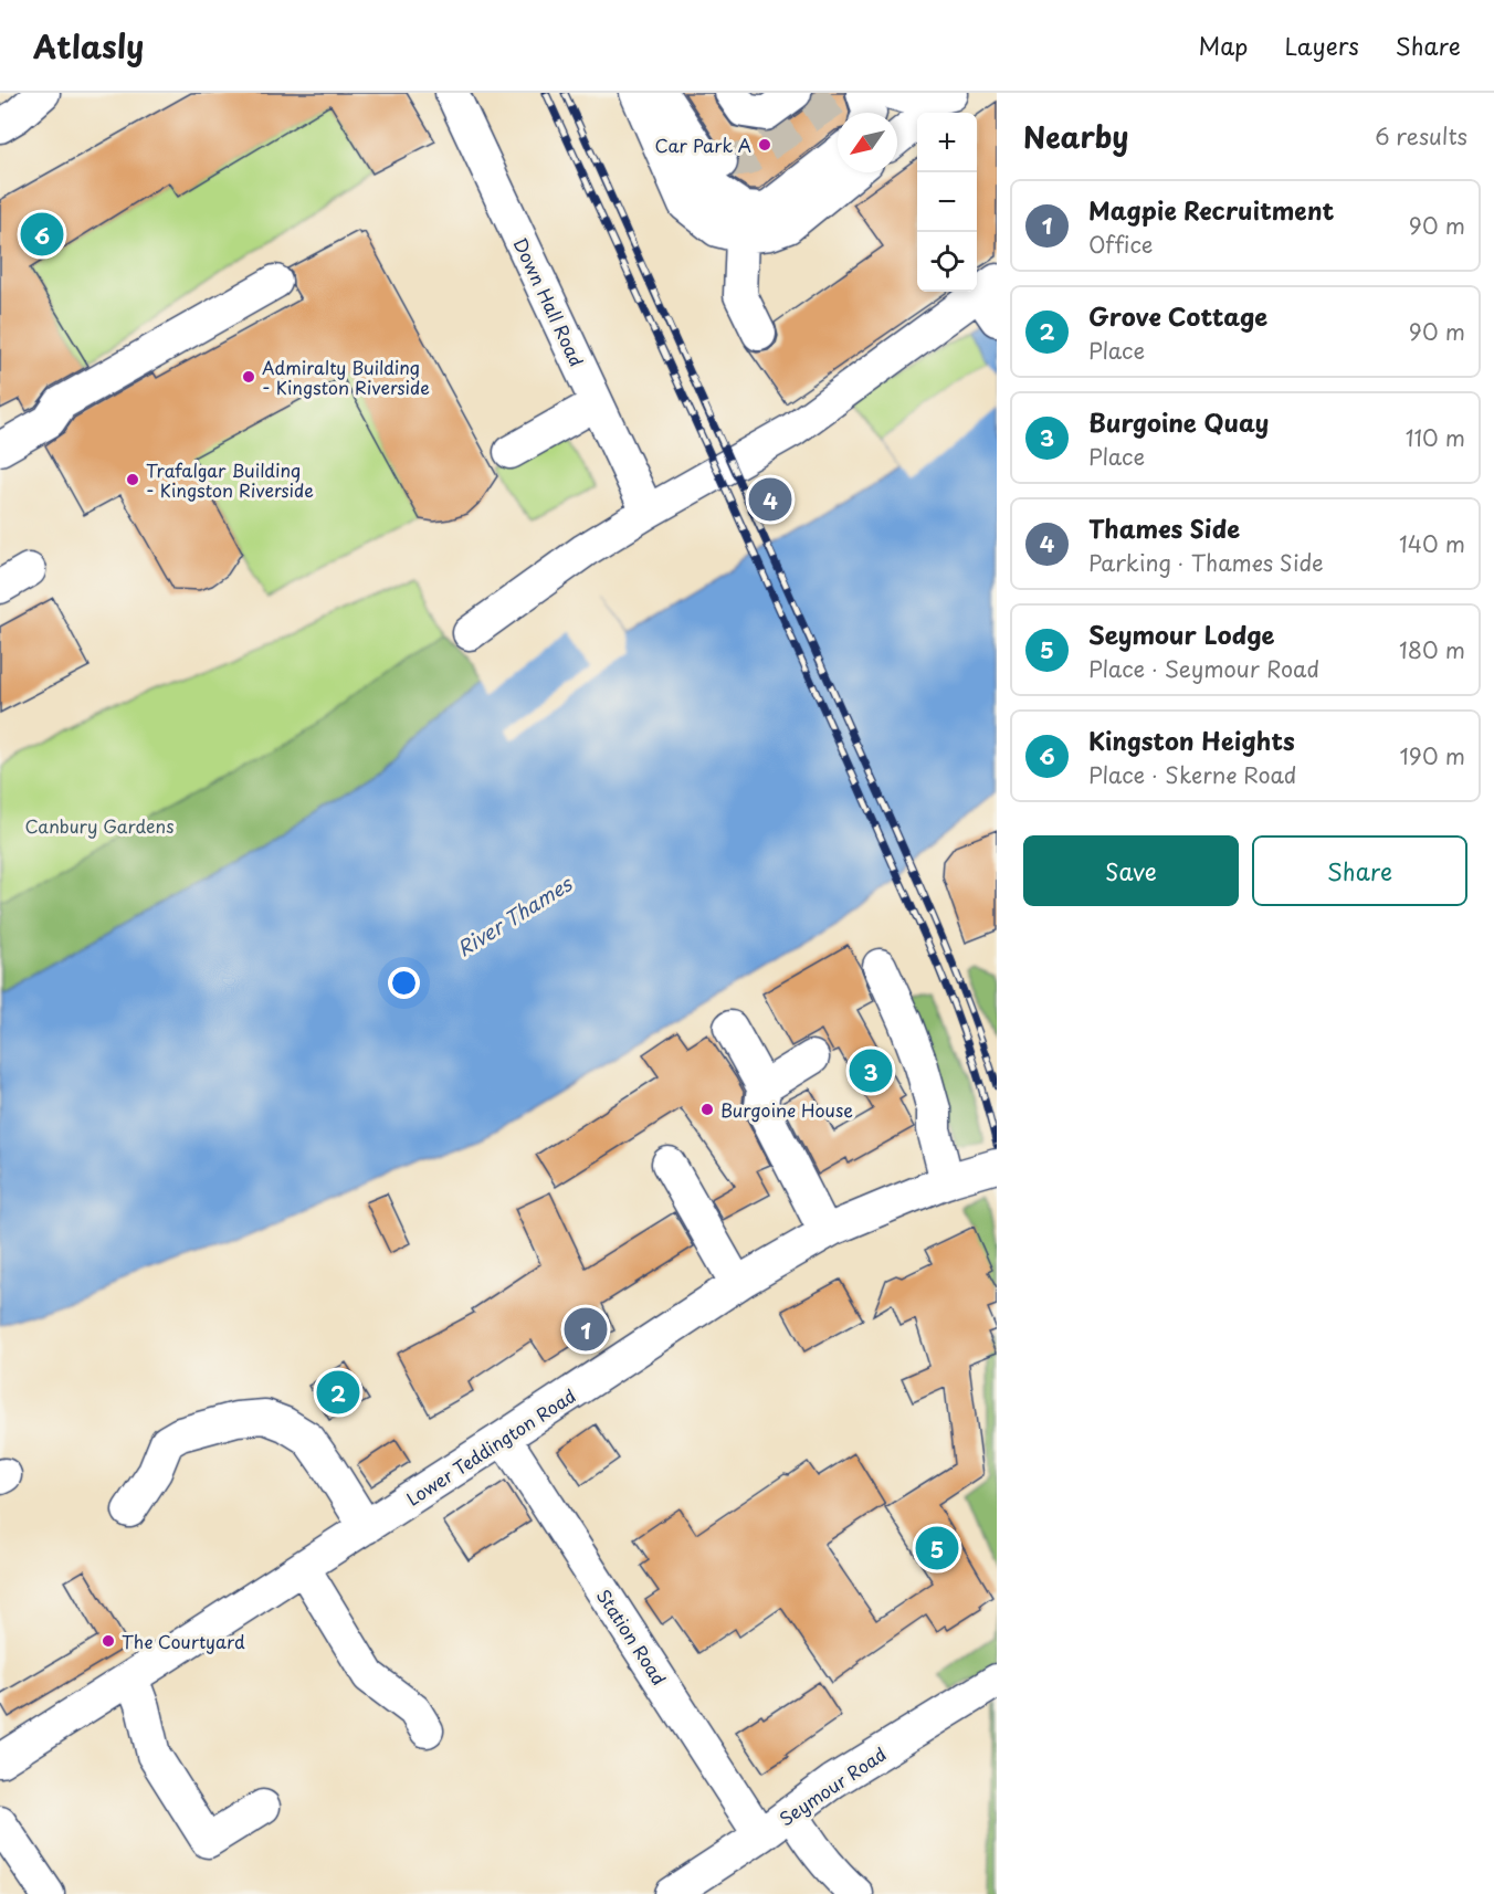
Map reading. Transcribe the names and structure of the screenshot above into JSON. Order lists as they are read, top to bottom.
{
  "streets": {
    "street": [
      "Down Hall Road",
      "Lower Teddington Road",
      "Station Road",
      "Seymour Road"
    ]
  },
  "crossings": [
    ["Lower Teddington Road", "Station Road"],
    ["Station Road", "Seymour Road"]
  ],
  "water": ["River Thames"],
  "parks": ["Canbury Gardens"],
  "places": [
    "Car Park A",
    "Admiralty Building - Kingston Riverside",
    "Trafalgar Building - Kingston Riverside",
    "Burgoine House",
    "The Courtyard"
  ],
  "north": "bottom left",
  "page": {
    "header": "Atlasly",
    "nav": ["Map", "Layers", "Share"],
    "heading": ["Nearby", "6 results"],
    "map_buttons": ["+", "−"],
    "list": [
      {
        "mark": "1",
        "name": "Magpie Recruitment",
        "note": "Office",
        "value": "90 m"
      },
      {
        "mark": "2",
        "name": "Grove Cottage",
        "note": "Place",
        "value": "90 m"
      },
      {
        "mark": "3",
        "name": "Burgoine Quay",
        "note": "Place",
        "value": "110 m"
      },
      {
        "mark": "4",
        "name": "Thames Side",
        "note": "Parking · Thames Side",
        "value": "140 m"
      },
      {
        "mark": "5",
        "name": "Seymour Lodge",
        "note": "Place · Seymour Road",
        "value": "180 m"
      },
      {
        "mark": "6",
        "name": "Kingston Heights",
        "note": "Place · Skerne Road",
        "value": "190 m"
      }
    ],
    "pins": [
      "6",
      "4",
      "3",
      "1",
      "2",
      "5"
    ],
    "buttons": ["Save", "Share"]
  }
}
